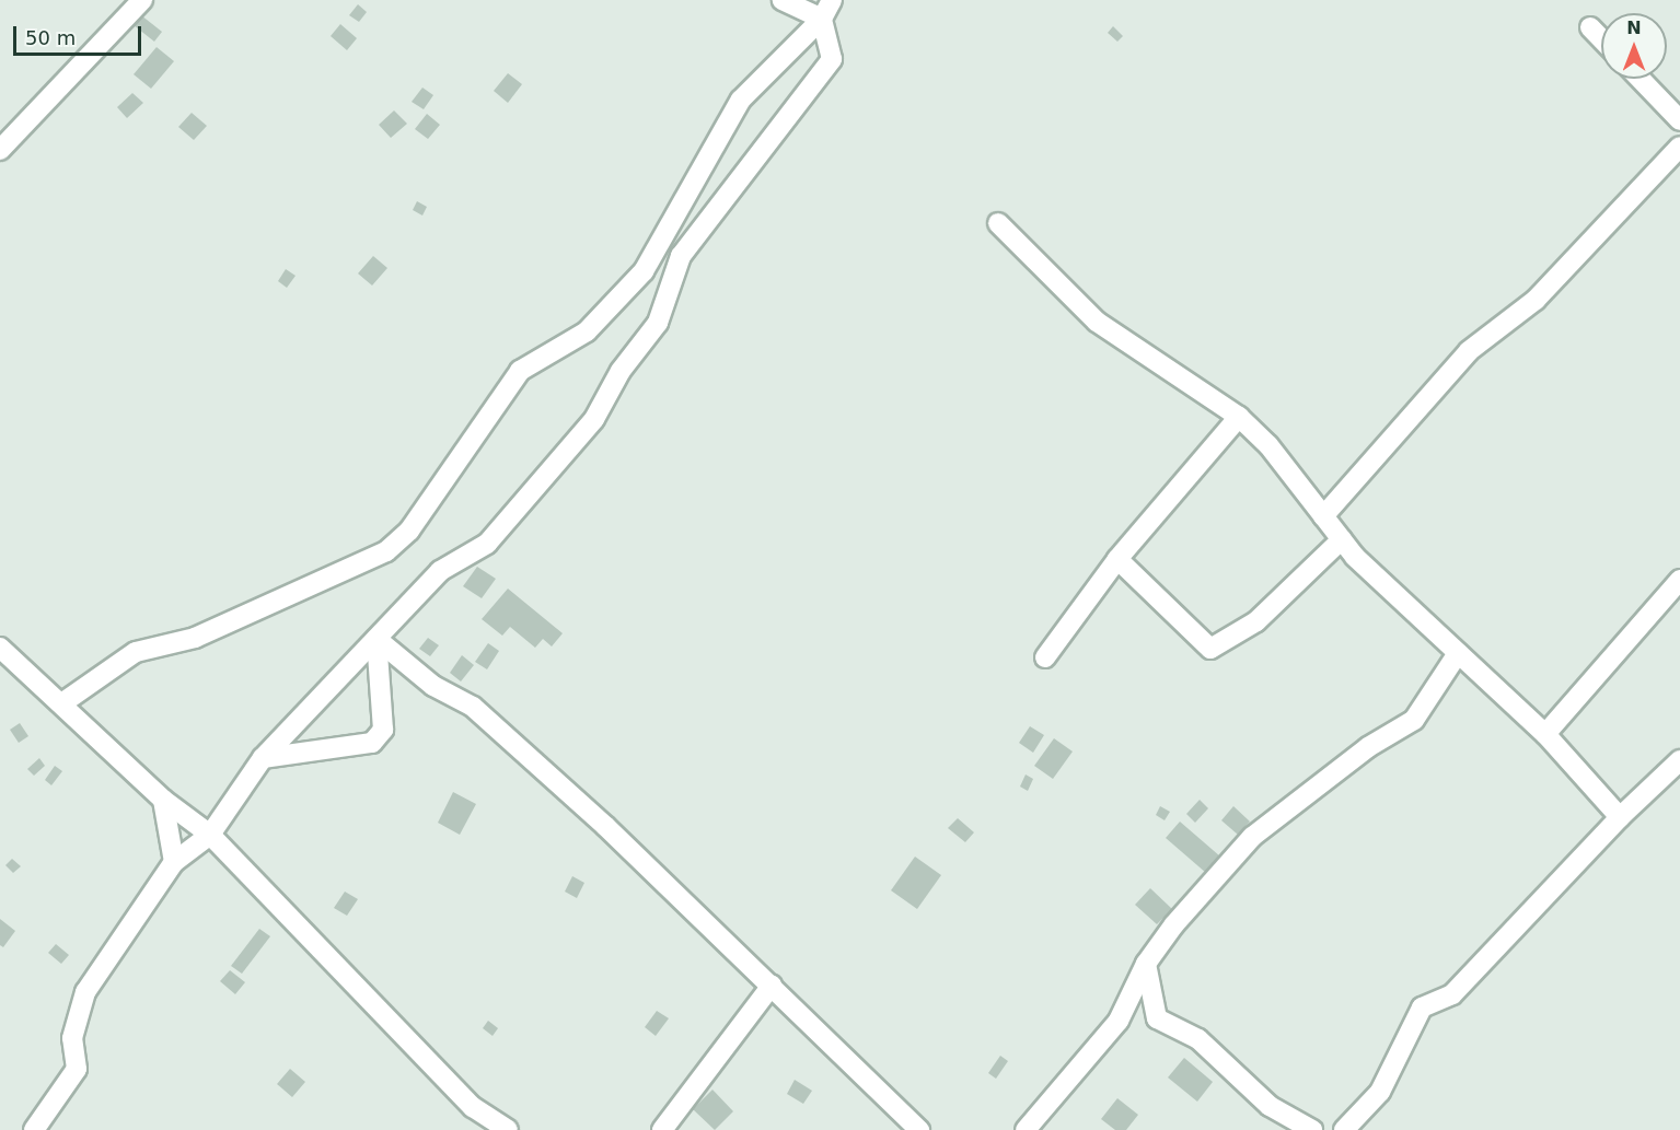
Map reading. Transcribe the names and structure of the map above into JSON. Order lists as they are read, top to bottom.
{
  "scale_bar": "50 m",
  "north": "top"
}
